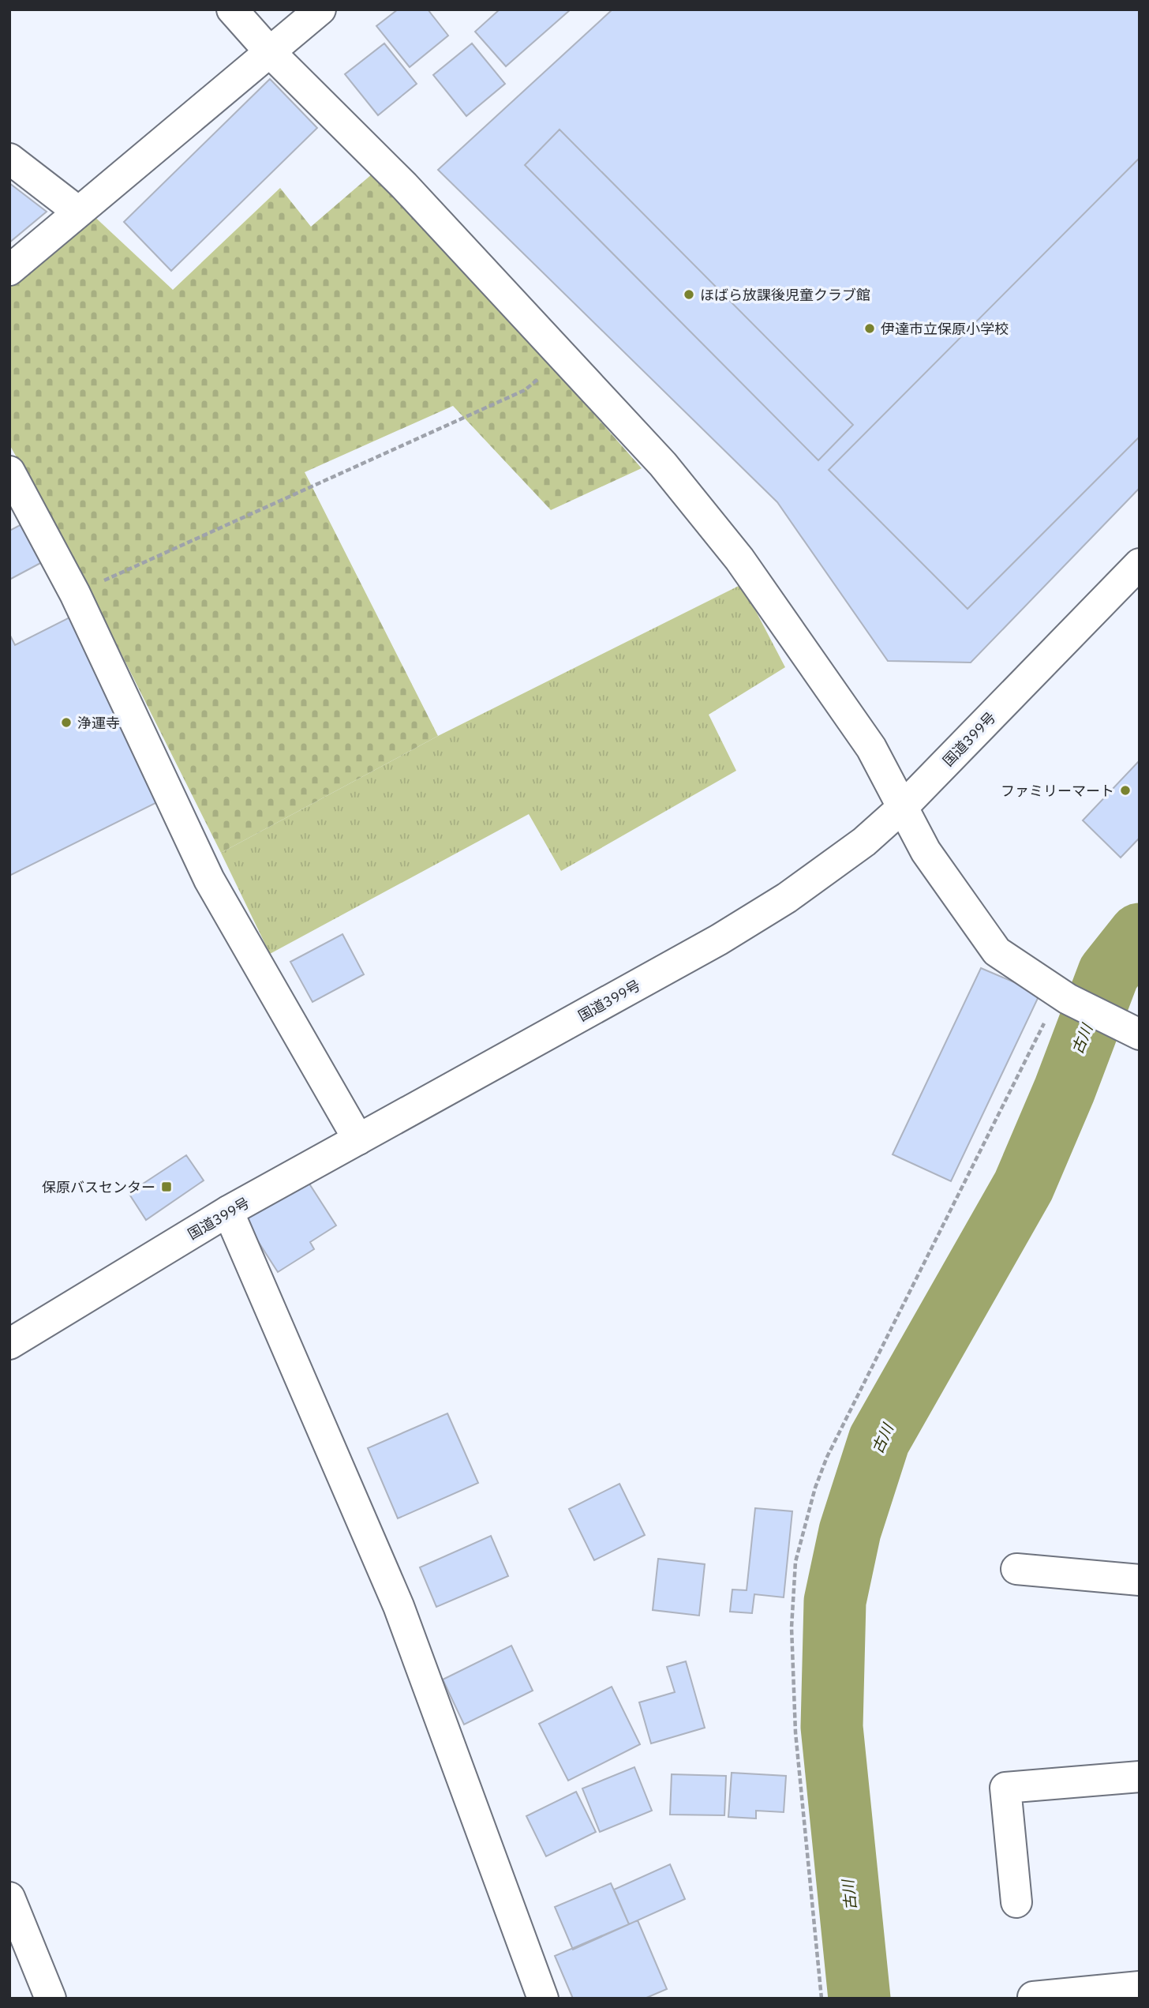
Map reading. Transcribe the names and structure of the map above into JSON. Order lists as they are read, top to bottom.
{
  "streets": {
    "main road": ["国道399号"]
  },
  "water": ["古川"],
  "places": {
    "other": [
      "ほばら放課後児童クラブ館",
      "伊達市立保原小学校",
      "浄運寺",
      "ファミリーマート"
    ],
    "transit": ["保原バスセンター"]
  }
}
